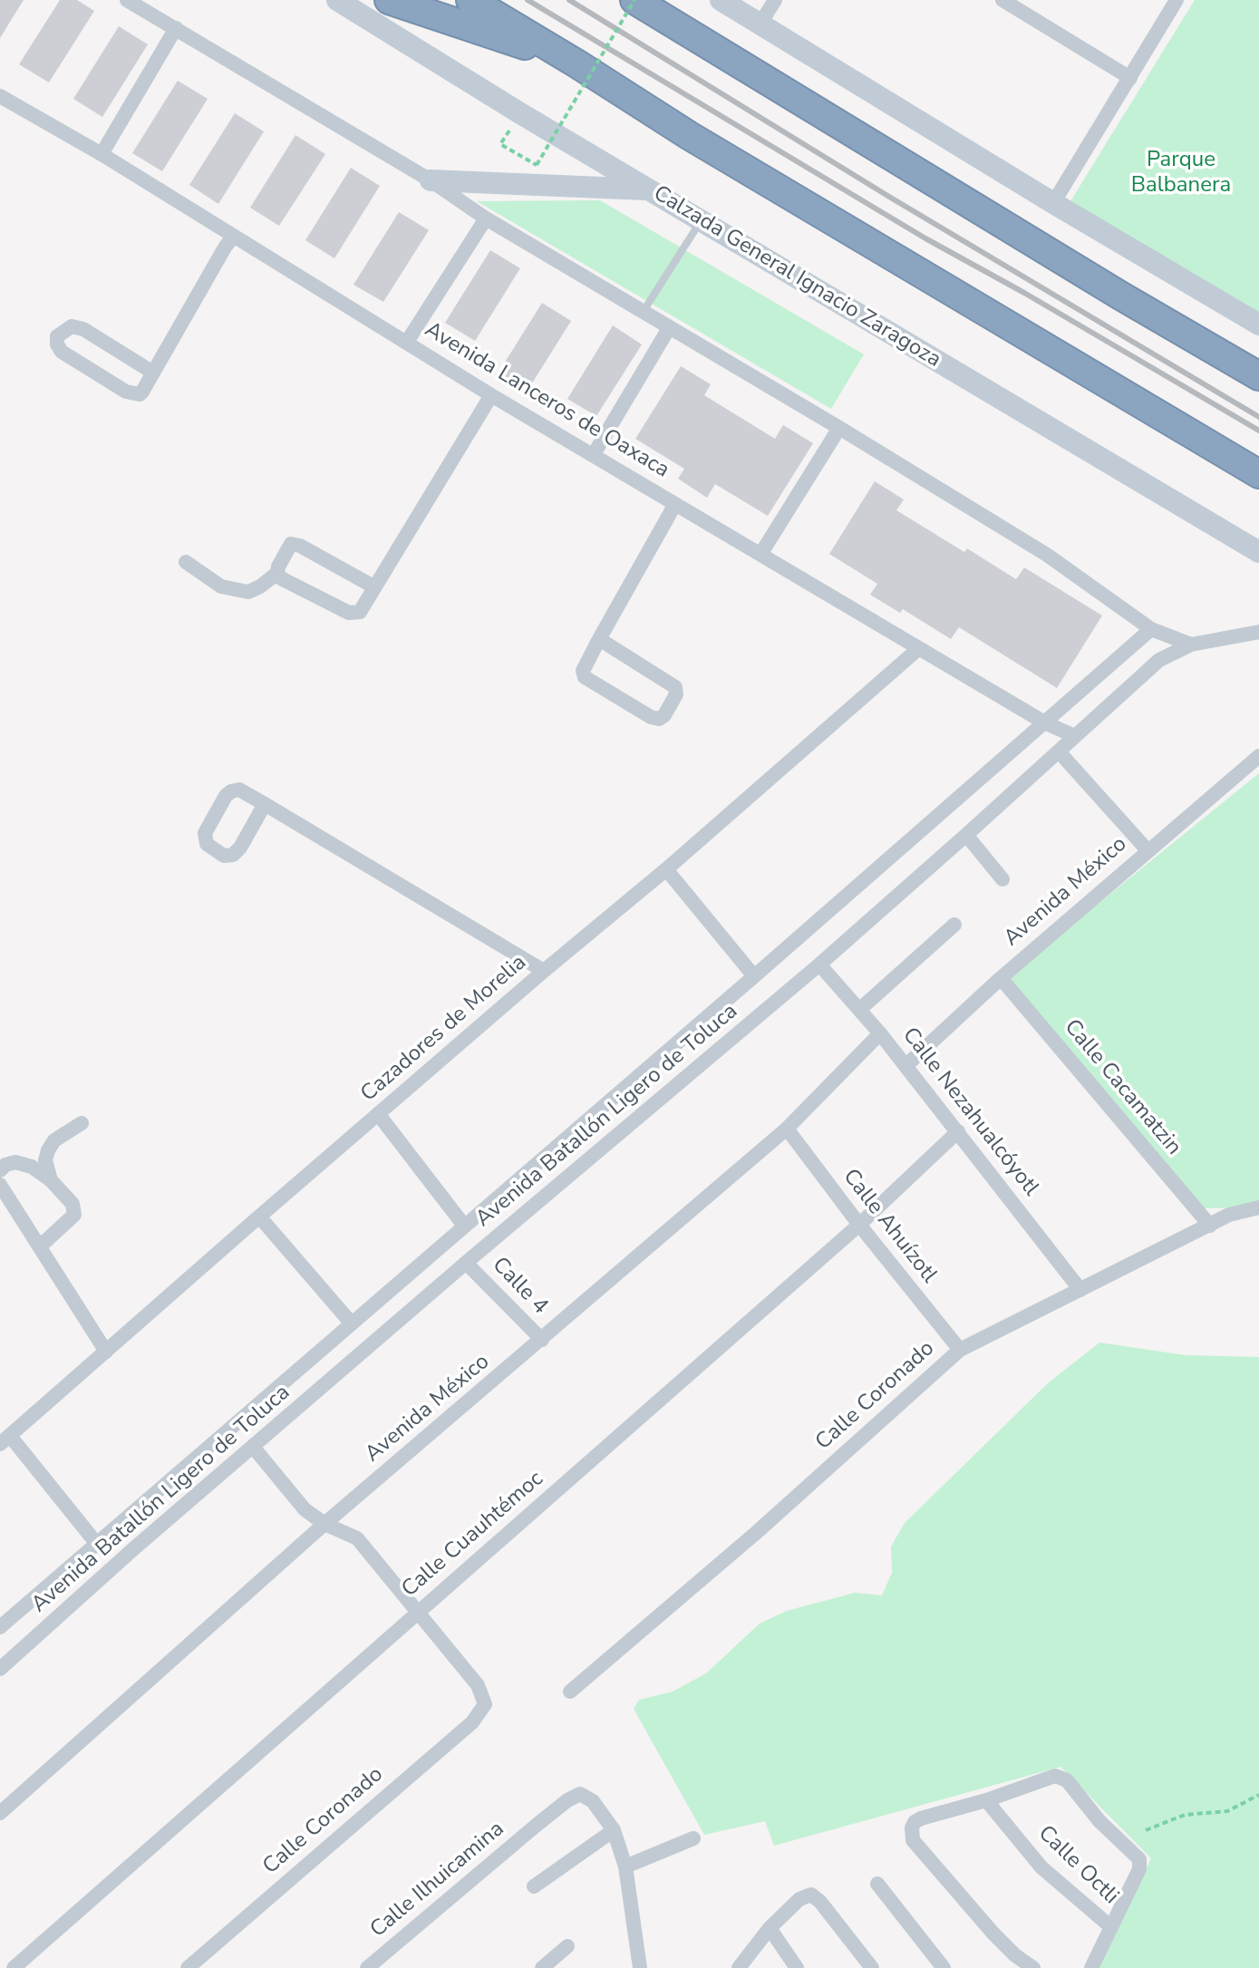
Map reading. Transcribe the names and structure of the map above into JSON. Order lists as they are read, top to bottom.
{
  "streets": {
    "main road": ["Calzada General Ignacio Zaragoza"],
    "street": [
      "Avenida Lanceros de Oaxaca",
      "Avenida México",
      "Cazadores de Morelia",
      "Calle Cacamatzin",
      "Calle Nezahualcóyotl",
      "Avenida Batallón Ligero de Toluca",
      "Calle Ahuízotl",
      "Calle 4",
      "Calle Coronado",
      "Calle Cuauhtémoc",
      "Calle Octli",
      "Calle Ilhuicamina"
    ]
  },
  "crossings": [
    ["Avenida Lanceros de Oaxaca", "Cazadores de Morelia"],
    ["Avenida Lanceros de Oaxaca", "Avenida Batallón Ligero de Toluca"],
    ["Avenida México", "Calle Cacamatzin"],
    ["Avenida México", "Calle Nezahualcóyotl"],
    ["Avenida México", "Calle Ahuízotl"],
    ["Avenida México", "Calle 4"],
    ["Calle Cacamatzin", "Calle Coronado"],
    ["Calle Nezahualcóyotl", "Avenida Batallón Ligero de Toluca"],
    ["Calle Nezahualcóyotl", "Calle Coronado"],
    ["Calle Nezahualcóyotl", "Calle Cuauhtémoc"],
    ["Avenida Batallón Ligero de Toluca", "Calle 4"],
    ["Calle Ahuízotl", "Calle Coronado"],
    ["Calle Ahuízotl", "Calle Cuauhtémoc"],
    ["Calle Coronado", "Calle Cuauhtémoc"]
  ],
  "parks": ["Parque Balbanera"]
}
